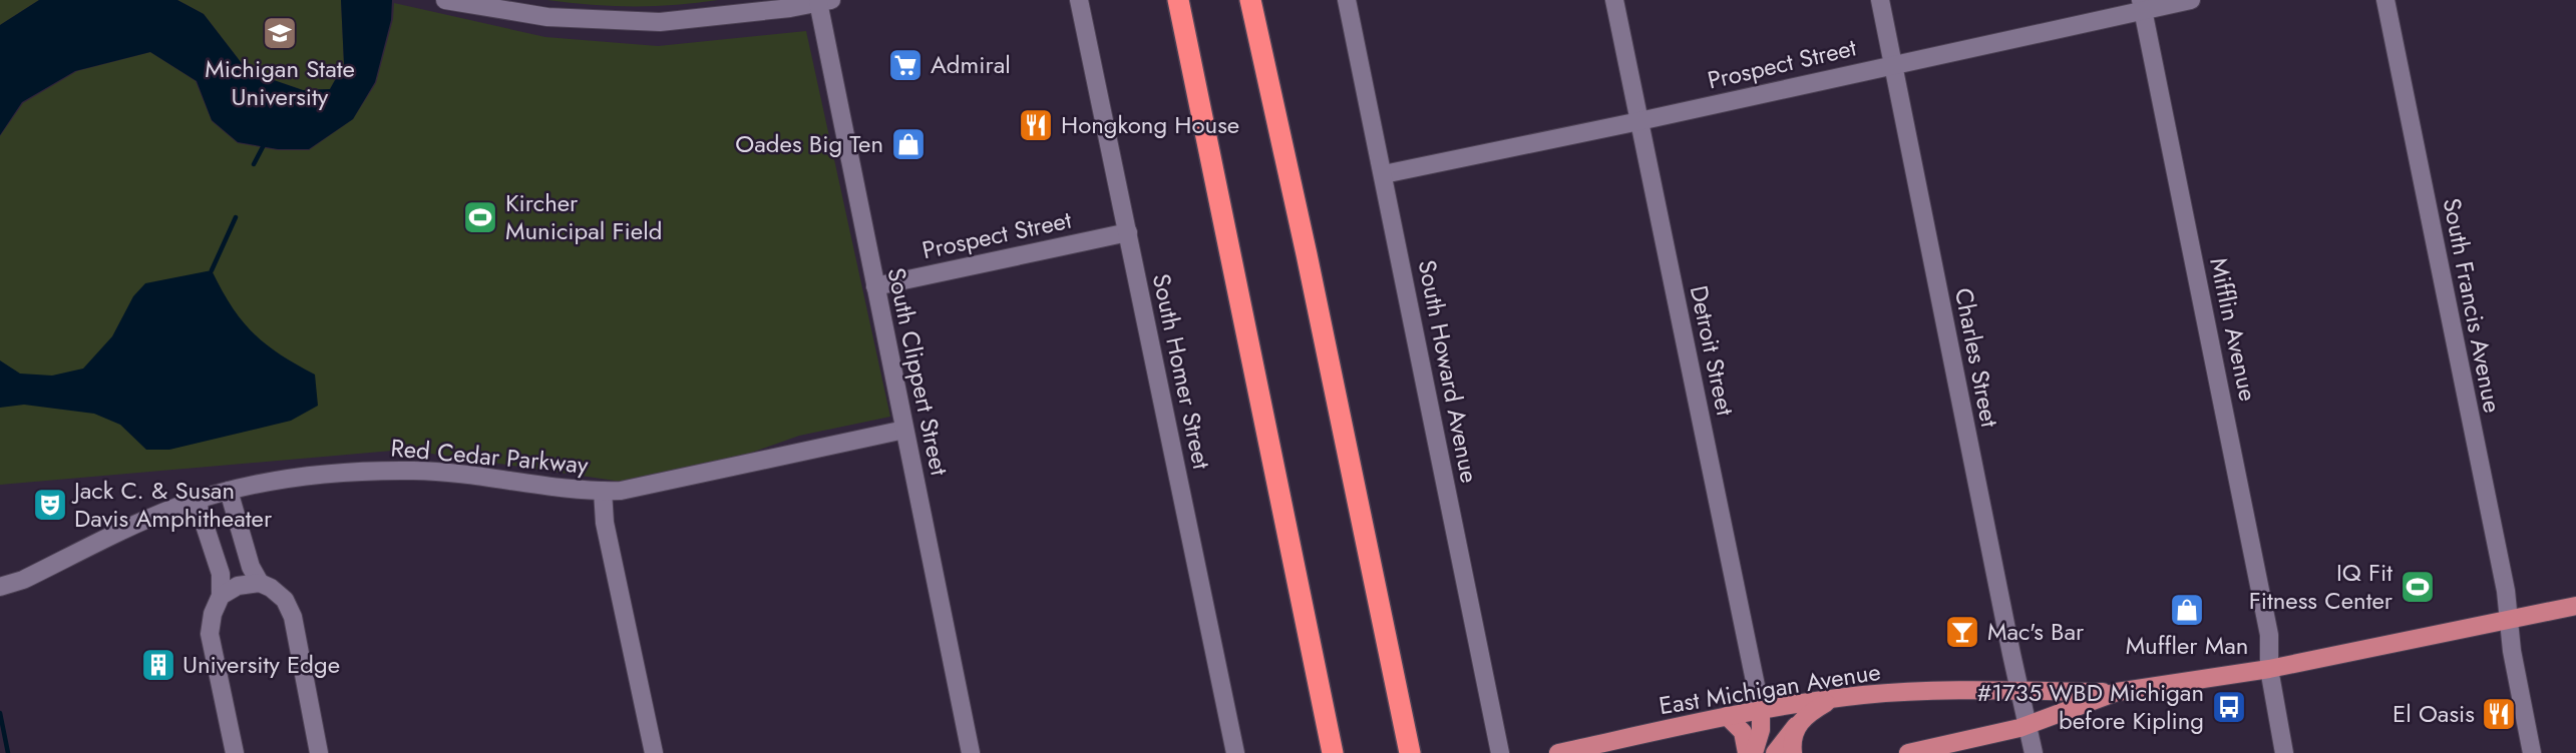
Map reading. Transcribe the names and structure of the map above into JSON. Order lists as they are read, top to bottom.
{
  "streets": {
    "main road": ["East Michigan Avenue"],
    "street": [
      "Prospect Street",
      "South Francis Avenue",
      "Mifflin Avenue",
      "Detroit Street",
      "Charles Street",
      "South Clippert Street",
      "South Homer Street",
      "South Howard Avenue",
      "Red Cedar Parkway"
    ]
  },
  "crossings": [
    ["Prospect Street", "Mifflin Avenue"],
    ["Prospect Street", "Detroit Street"],
    ["Prospect Street", "Charles Street"],
    ["Prospect Street", "South Clippert Street"],
    ["Prospect Street", "South Homer Street"],
    ["Prospect Street", "South Howard Avenue"],
    ["South Francis Avenue", "East Michigan Avenue"],
    ["Mifflin Avenue", "East Michigan Avenue"],
    ["Detroit Street", "East Michigan Avenue"],
    ["Charles Street", "East Michigan Avenue"],
    ["South Clippert Street", "Red Cedar Parkway"]
  ],
  "places": {
    "school or university": ["Michigan State University"],
    "supermarket": ["Admiral"],
    "restaurant": ["Hongkong House", "El Oasis"],
    "shop": ["Oades Big Ten", "Muffler Man"],
    "sports": ["Kircher Municipal Field", "IQ Fit Fitness Center"],
    "theatre": ["Jack C. & Susan Davis Amphitheater"],
    "bar": ["Mac's Bar"],
    "building": ["University Edge"],
    "bus stop": ["#1735 WBD Michigan before Kipling"]
  }
}
